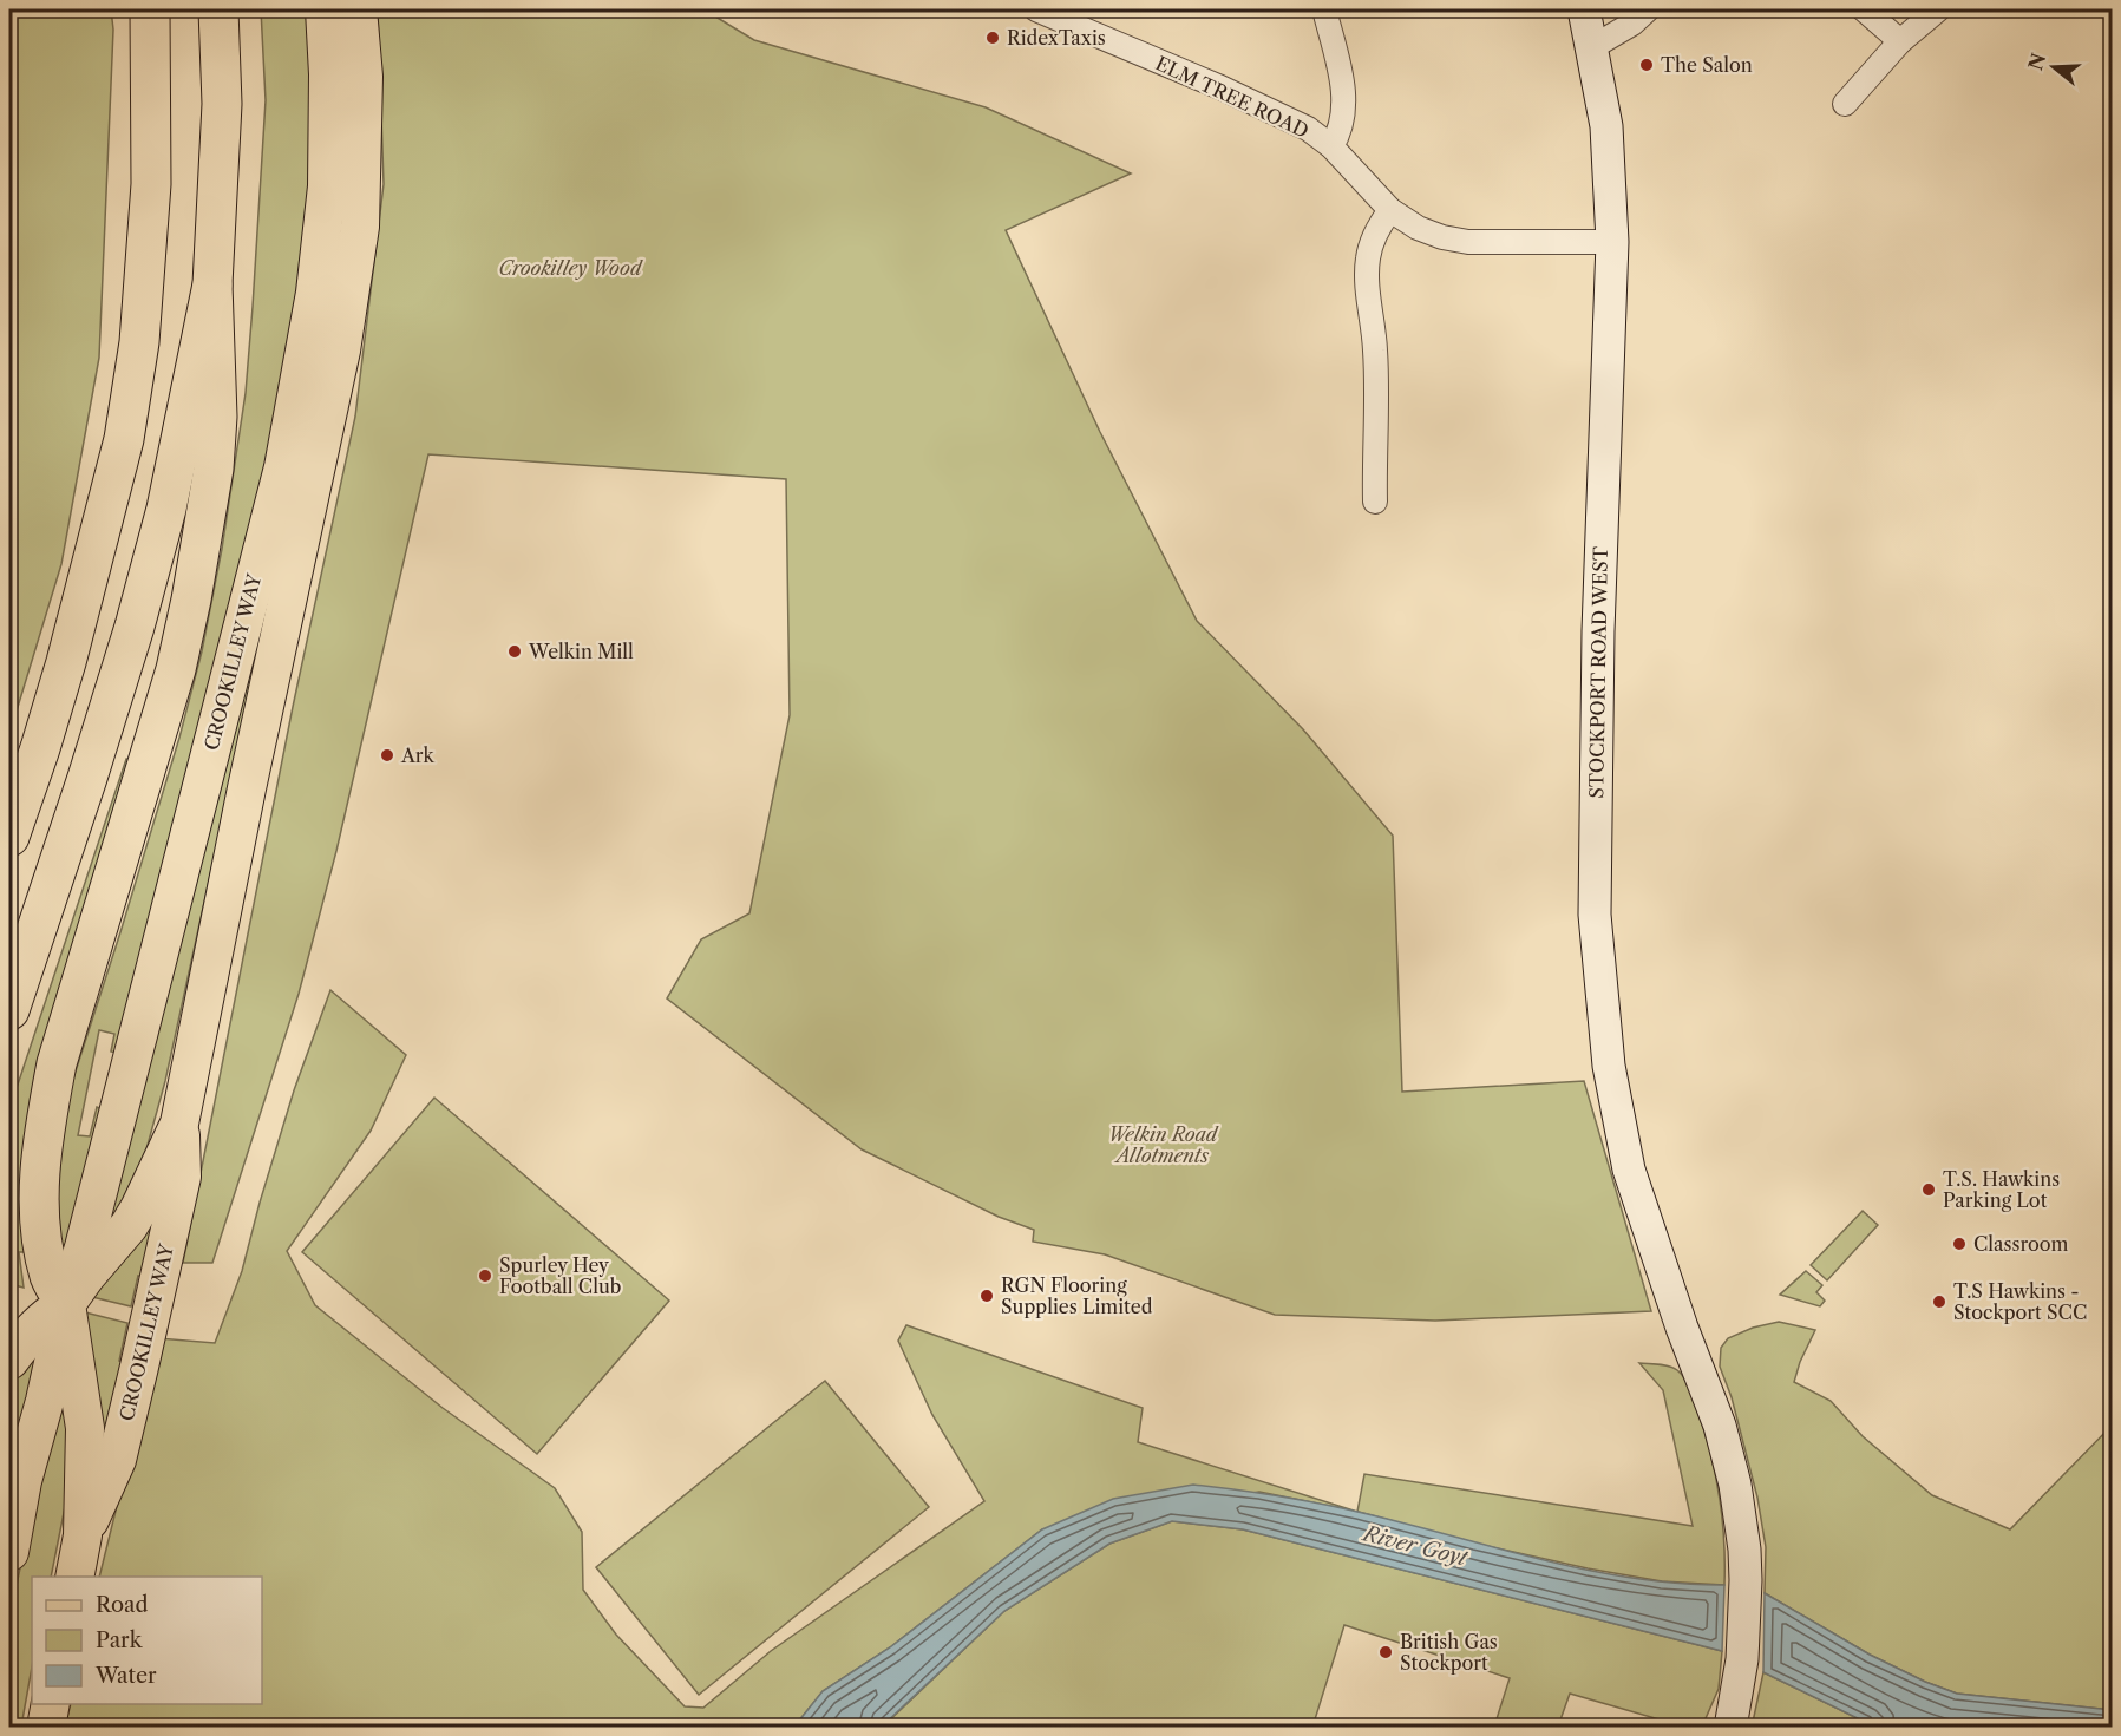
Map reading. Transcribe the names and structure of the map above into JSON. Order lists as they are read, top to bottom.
{
  "streets": {
    "main road": ["CROOKILLEY WAY", "STOCKPORT ROAD WEST"],
    "street": ["ELM TREE ROAD"]
  },
  "crossings": [
    ["ELM TREE ROAD", "STOCKPORT ROAD WEST"]
  ],
  "water": ["River Goyt"],
  "parks": ["Crookilley Wood", "Welkin Road Allotments"],
  "places": [
    "RidexTaxis",
    "The Salon",
    "Welkin Mill",
    "Ark",
    "T.S. Hawkins Parking Lot",
    "Classroom",
    "Spurley Hey Football Club",
    "RGN Flooring Supplies Limited",
    "T.S Hawkins - Stockport SCC",
    "British Gas Stockport"
  ],
  "legend": ["Road", "Park", "Water"],
  "north": "left"
}
